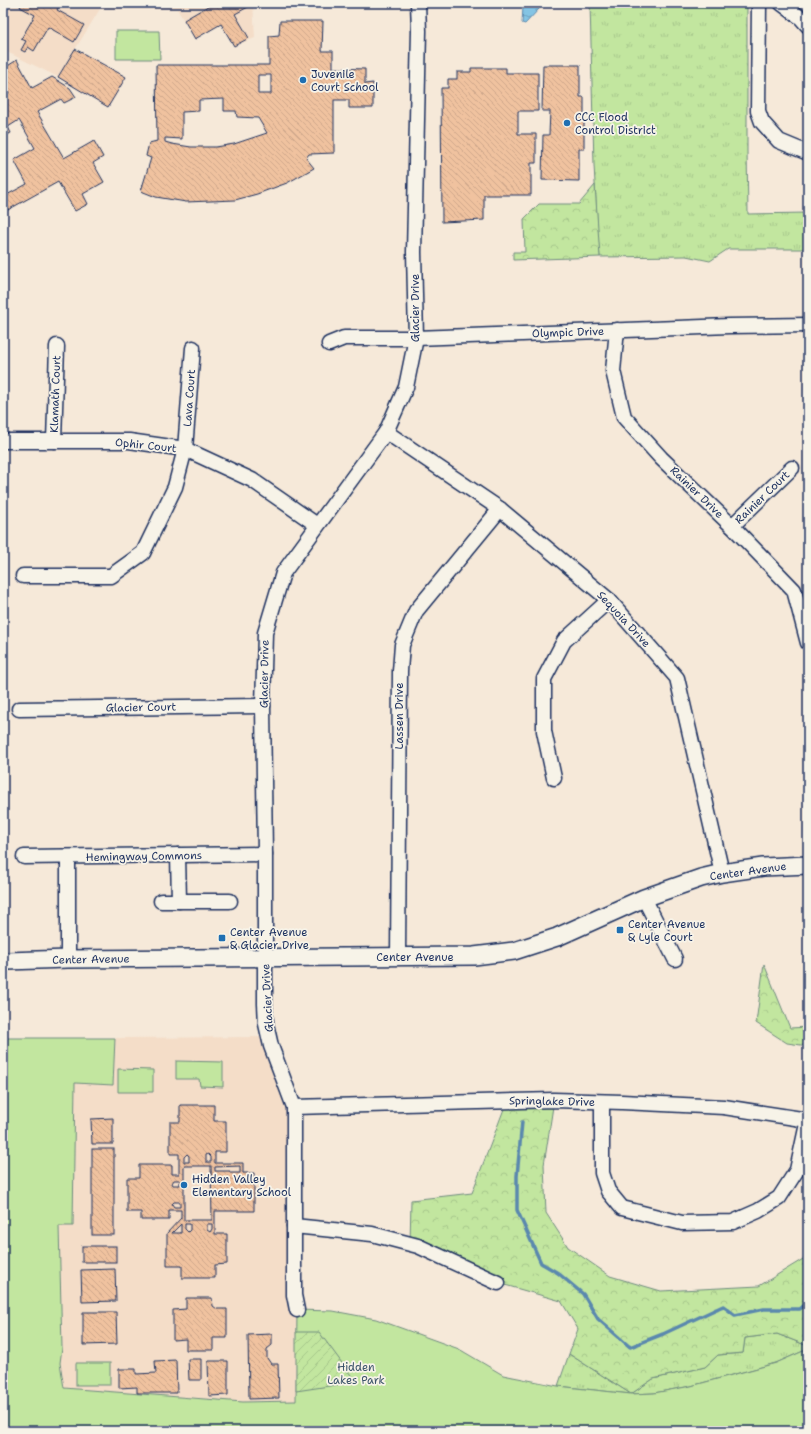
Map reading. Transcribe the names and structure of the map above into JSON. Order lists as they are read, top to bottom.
{
  "streets": {
    "street": [
      "Glacier Drive",
      "Olympic Drive",
      "Klamath Court",
      "Lava Court",
      "Ophir Court",
      "Rainier Drive",
      "Rainier Court",
      "Sequoia Drive",
      "Glacier Court",
      "Lassen Drive",
      "Hemingway Commons",
      "Center Avenue",
      "Springlake Drive"
    ]
  },
  "crossings": [
    ["Glacier Drive", "Olympic Drive"],
    ["Glacier Drive", "Ophir Court"],
    ["Glacier Drive", "Sequoia Drive"],
    ["Glacier Drive", "Glacier Court"],
    ["Glacier Drive", "Hemingway Commons"],
    ["Glacier Drive", "Center Avenue"],
    ["Glacier Drive", "Springlake Drive"],
    ["Olympic Drive", "Rainier Drive"],
    ["Klamath Court", "Ophir Court"],
    ["Lava Court", "Ophir Court"],
    ["Rainier Drive", "Rainier Court"],
    ["Sequoia Drive", "Lassen Drive"],
    ["Sequoia Drive", "Center Avenue"],
    ["Lassen Drive", "Center Avenue"]
  ],
  "parks": ["Hidden Lakes Park"],
  "places": {
    "other": ["Juvenile Court School", "CCC Flood Control District", "Hidden Valley Elementary School"],
    "transit": ["Center Avenue & Lyle Court", "Center Avenue & Glacier Drive"]
  }
}
